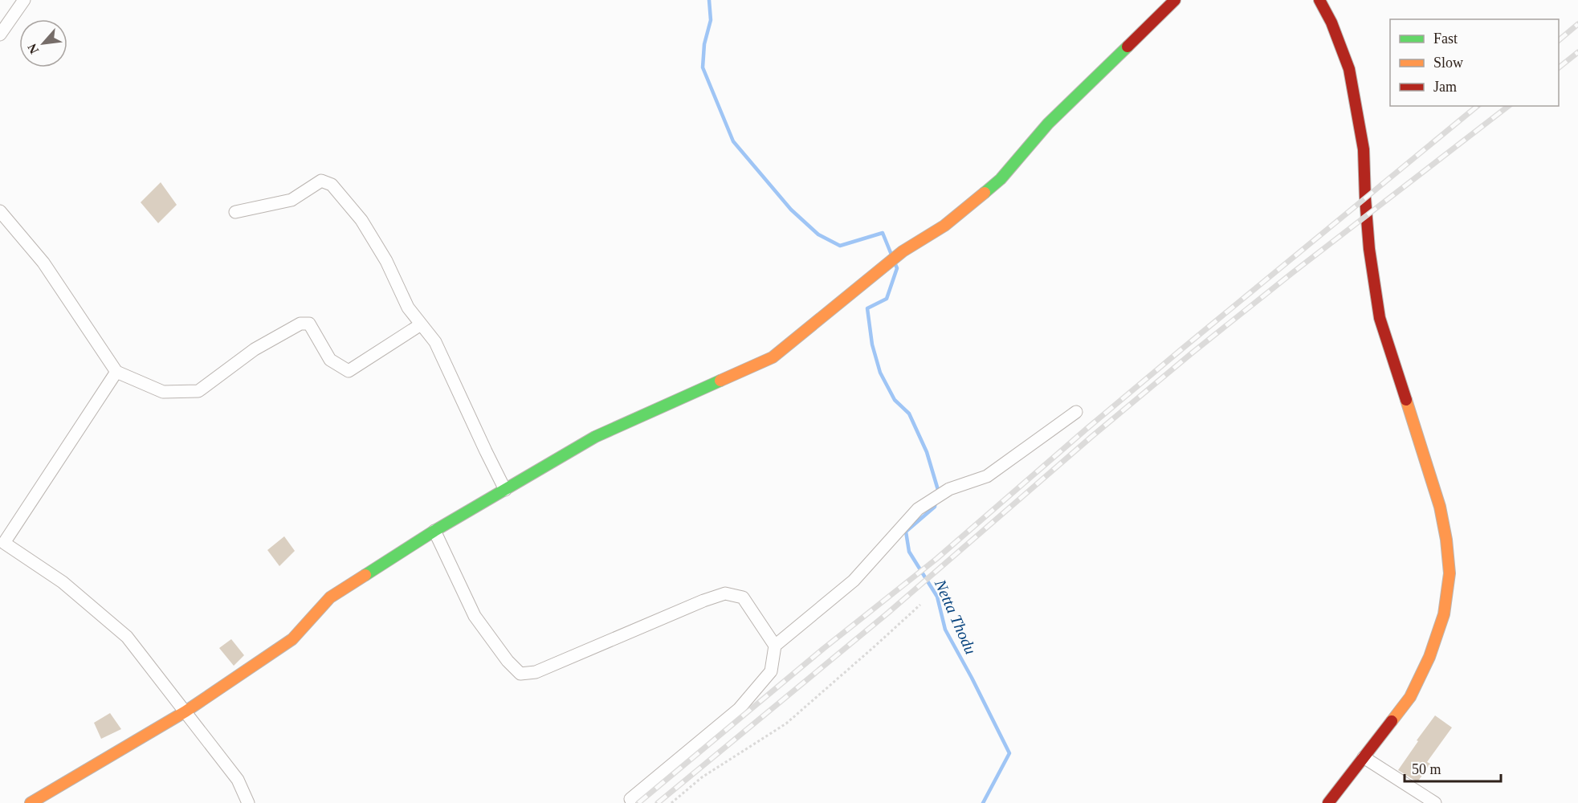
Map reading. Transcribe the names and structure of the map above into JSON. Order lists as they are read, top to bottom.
{
  "water": ["Netta Thodu"],
  "legend": ["Fast", "Slow", "Jam"],
  "scale_bar": "50 m",
  "north": "bottom left"
}
